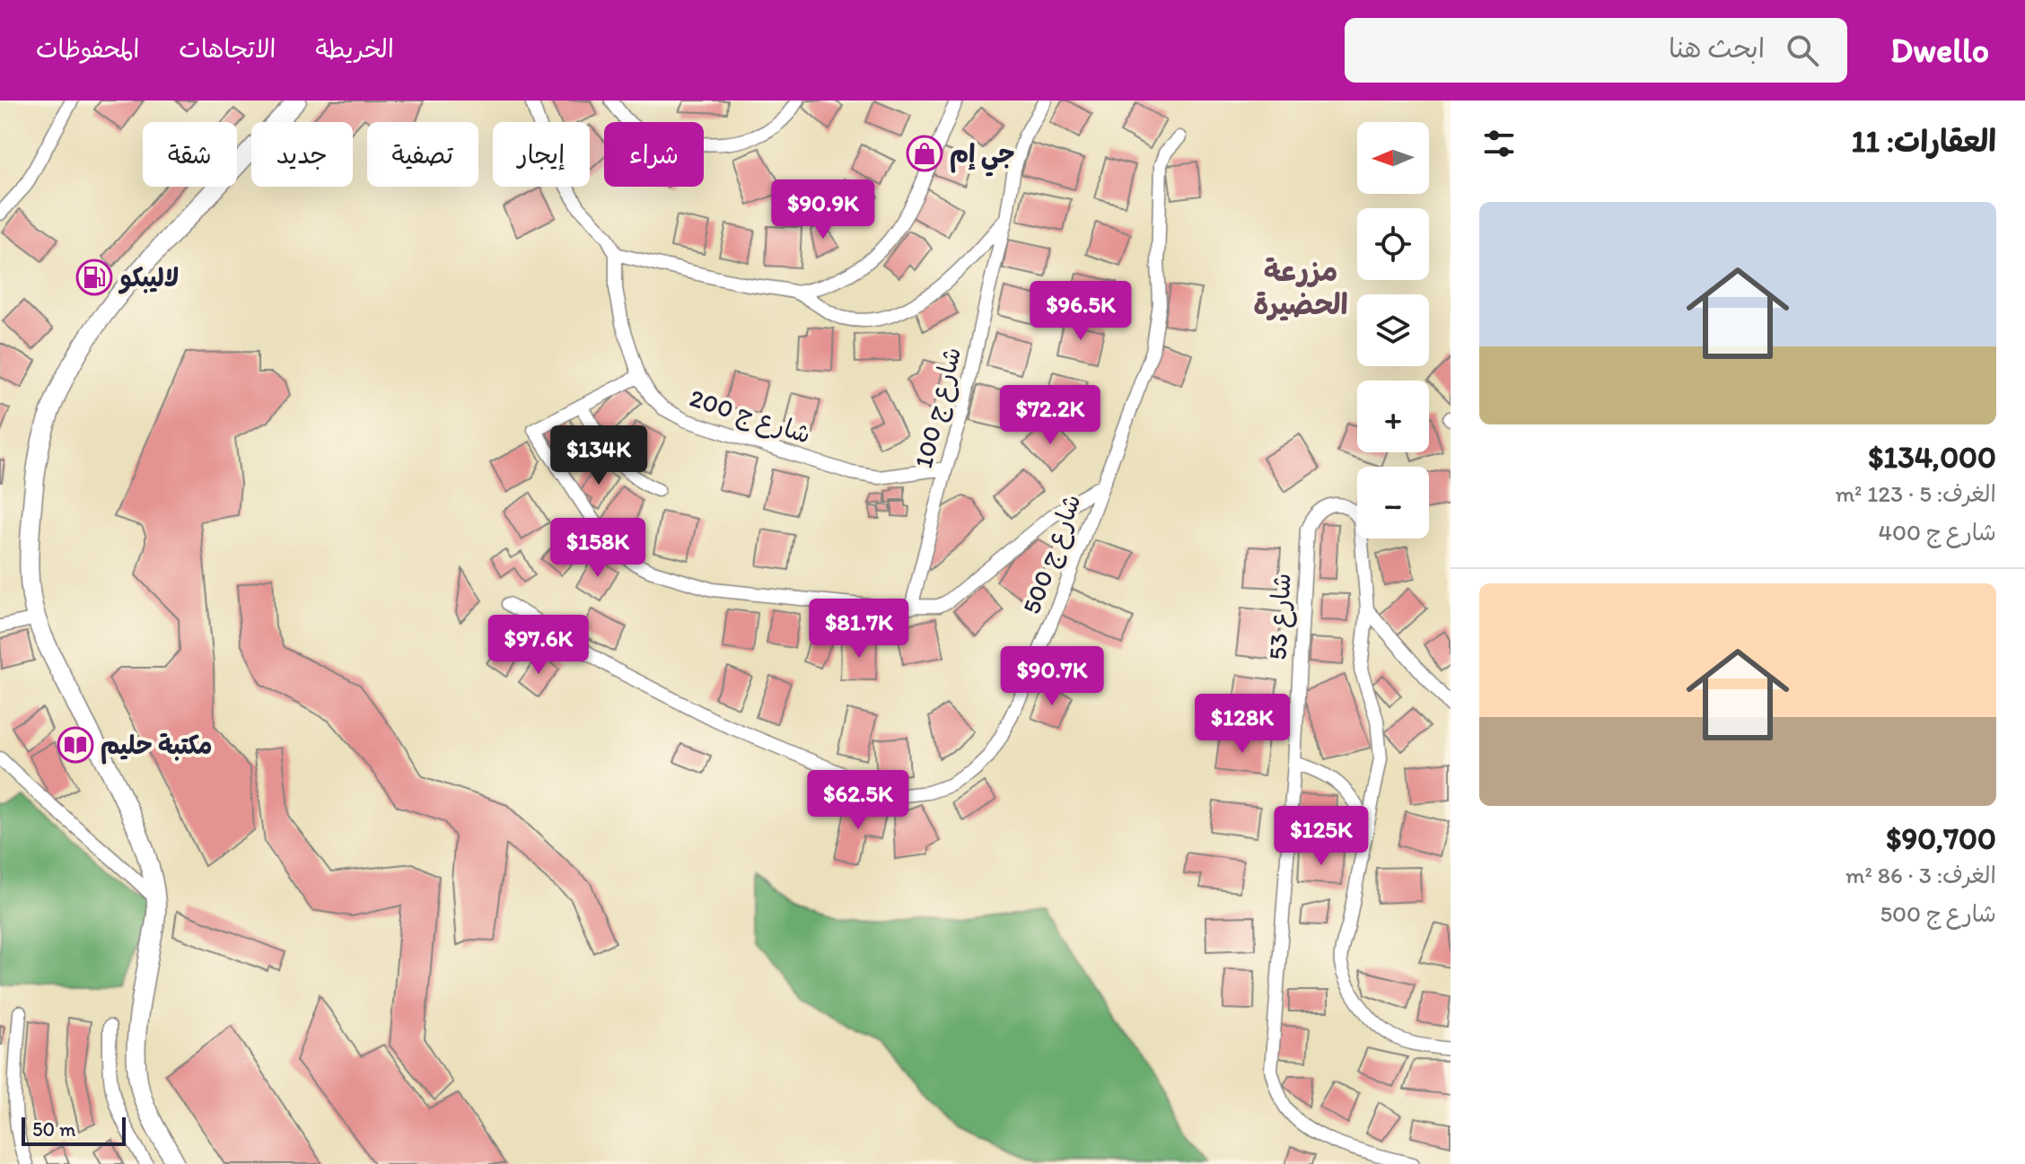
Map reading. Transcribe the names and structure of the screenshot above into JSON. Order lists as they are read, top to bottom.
{
  "streets": {
    "street": [
      "شارع ج 100",
      "شارع ج 200",
      "شارع ج 500",
      "شارع 53"
    ]
  },
  "crossings": [
    ["شارع ج 100", "شارع ج 200"]
  ],
  "districts": ["مزرعة الحضيرة"],
  "places": {
    "shop": ["جي إم"],
    "fuel station": ["لاليبكو"],
    "library": ["مكتبة حليم"]
  },
  "scale_bar": "50 m",
  "north": "left",
  "page": {
    "header": "Dwello",
    "search": "ابحث هنا",
    "nav": ["الخريطة", "الاتجاهات", "المحفوظات"],
    "heading": "العقارات: 11",
    "map_buttons": ["+", "−"],
    "chip": [
      "شراء",
      "إيجار",
      "تصفية",
      "جديد",
      "شقة"
    ],
    "price": [
      "$90.9K",
      "$96.5K",
      "$72.2K",
      "$134K",
      "$158K",
      "$81.7K",
      "$97.6K",
      "$90.7K",
      "$128K",
      "$62.5K",
      "$125K"
    ],
    "list": [
      {
        "name": "$134,000",
        "note": "الغرف: 5 · 123 m² · شارع ج 400"
      },
      {
        "name": "$90,700",
        "note": "الغرف: 3 · 86 m² · شارع ج 500"
      }
    ],
    "scale": "50 m"
  }
}
